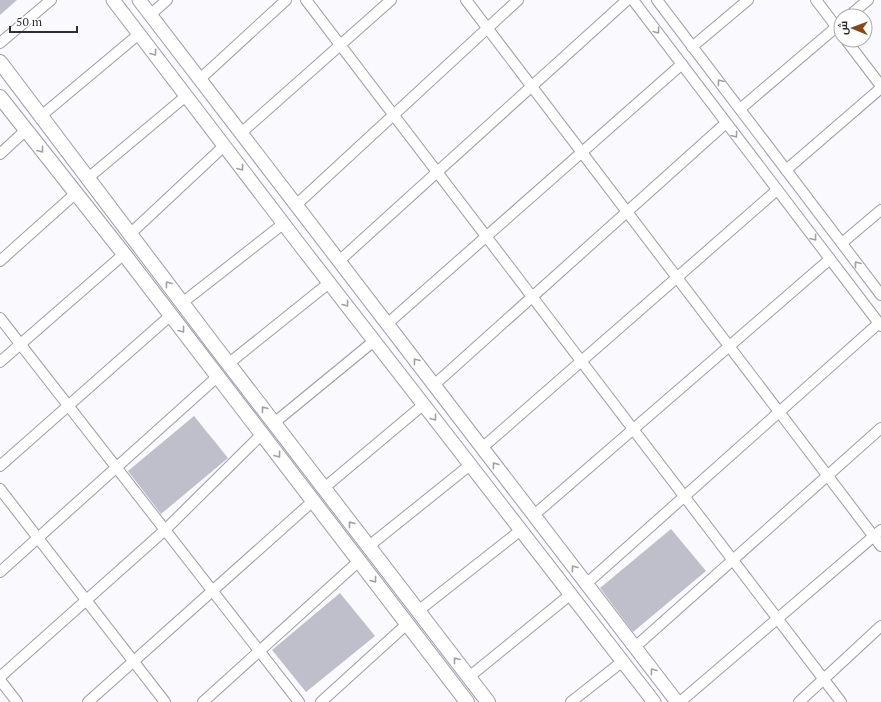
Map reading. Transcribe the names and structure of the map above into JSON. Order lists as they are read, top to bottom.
{
  "scale_bar": "50 m",
  "north": "left"
}
